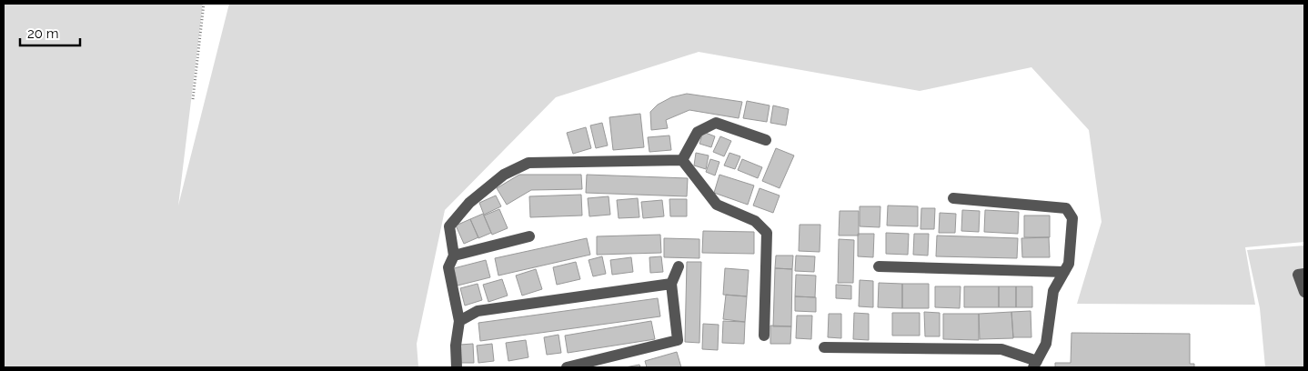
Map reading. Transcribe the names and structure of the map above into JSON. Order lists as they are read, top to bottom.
{
  "scale_bar": "20 m"
}
